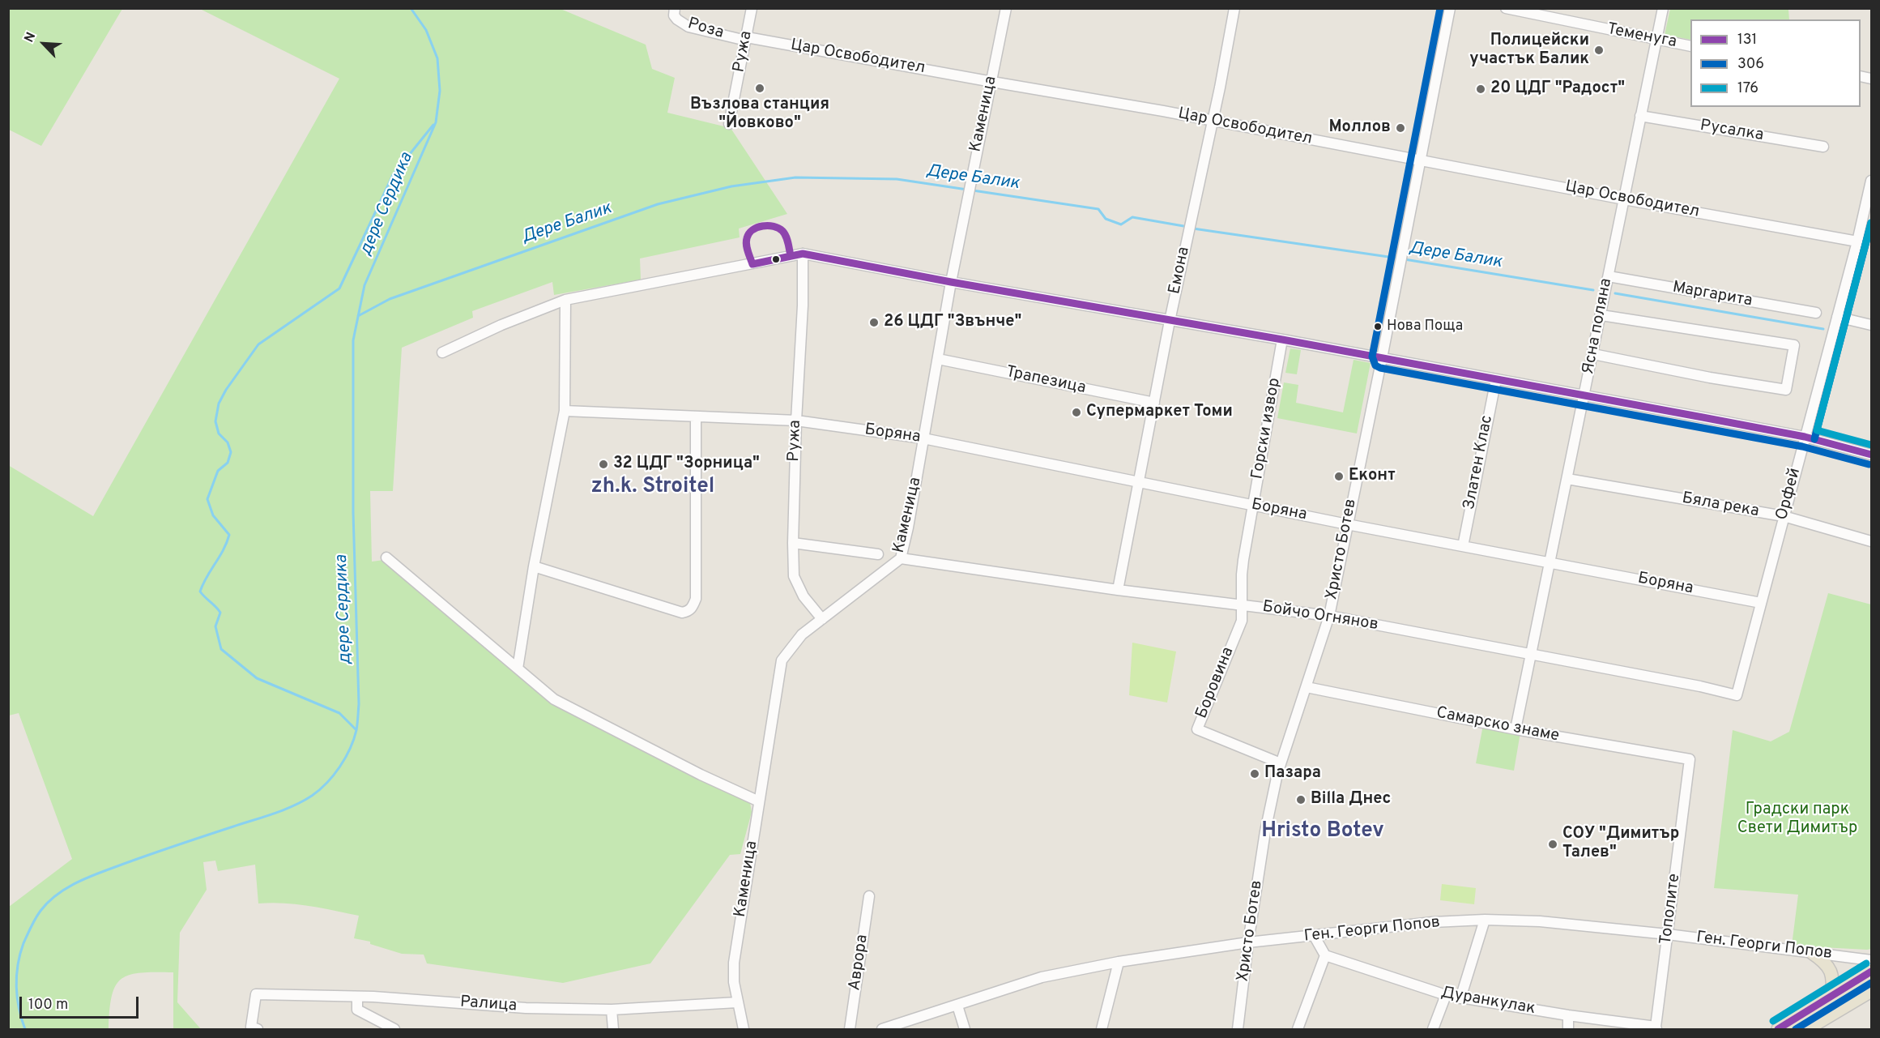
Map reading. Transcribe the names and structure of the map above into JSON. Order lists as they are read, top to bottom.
{
  "streets": {
    "street": [
      "Роза",
      "Теменуга",
      "Ружа",
      "Цар Освободител",
      "Каменица",
      "Русалка",
      "Емона",
      "Маргарита",
      "Ясна поляна",
      "Трапезица",
      "Горски извор",
      "Боряна",
      "Златен Клас",
      "Орфей",
      "Бяла река",
      "Христо Ботев",
      "Бойчо Огнянов",
      "Боровина",
      "Самарско знаме",
      "Тополите",
      "Ген. Георги Попов",
      "Аврора",
      "Дуранкулак",
      "Ралица"
    ]
  },
  "crossings": [
    ["Роза", "Ружа"],
    ["Роза", "Цар Освободител"],
    ["Теменуга", "Ясна поляна"],
    ["Ружа", "Цар Освободител"],
    ["Ружа", "Каменица"],
    ["Ружа", "Боряна"],
    ["Цар Освободител", "Каменица"],
    ["Цар Освободител", "Емона"],
    ["Цар Освободител", "Ясна поляна"],
    ["Цар Освободител", "Орфей"],
    ["Цар Освободител", "Христо Ботев"],
    ["Каменица", "Трапезица"],
    ["Каменица", "Боряна"],
    ["Каменица", "Бойчо Огнянов"],
    ["Каменица", "Ралица"],
    ["Русалка", "Ясна поляна"],
    ["Емона", "Трапезица"],
    ["Емона", "Боряна"],
    ["Емона", "Бойчо Огнянов"],
    ["Маргарита", "Ясна поляна"],
    ["Ясна поляна", "Боряна"],
    ["Ясна поляна", "Бяла река"],
    ["Ясна поляна", "Бойчо Огнянов"],
    ["Ясна поляна", "Самарско знаме"],
    ["Горски извор", "Боряна"],
    ["Горски извор", "Бойчо Огнянов"],
    ["Горски извор", "Боровина"],
    ["Боряна", "Златен Клас"],
    ["Боряна", "Орфей"],
    ["Боряна", "Христо Ботев"],
    ["Орфей", "Бяла река"],
    ["Орфей", "Бойчо Огнянов"],
    ["Христо Ботев", "Бойчо Огнянов"],
    ["Христо Ботев", "Боровина"],
    ["Христо Ботев", "Самарско знаме"],
    ["Христо Ботев", "Ген. Георги Попов"],
    ["Бойчо Огнянов", "Боровина"],
    ["Самарско знаме", "Тополите"],
    ["Тополите", "Ген. Георги Попов"],
    ["Тополите", "Дуранкулак"]
  ],
  "districts": ["zh.k. Stroitel", "Hristo Botev"],
  "water": ["Дере Балик", "дере Сердика"],
  "parks": ["Градски парк Свети Димитър"],
  "places": [
    "Полицейски участък Балик",
    "Възлова станция \"Йовково\"",
    "20 ЦДГ \"Радост\"",
    "Моллов",
    "26 ЦДГ \"Звънче\"",
    "Нова Поща",
    "Супермаркет Томи",
    "32 ЦДГ \"Зорница\"",
    "Еконт",
    "Пазара",
    "Billa Днес",
    "СОУ \"Димитър Талев\""
  ],
  "lines": ["transit line 306", "transit line 176", "transit line 131"],
  "legend": ["131", "306", "176"],
  "scale_bar": "100 m",
  "north": "top left"
}
